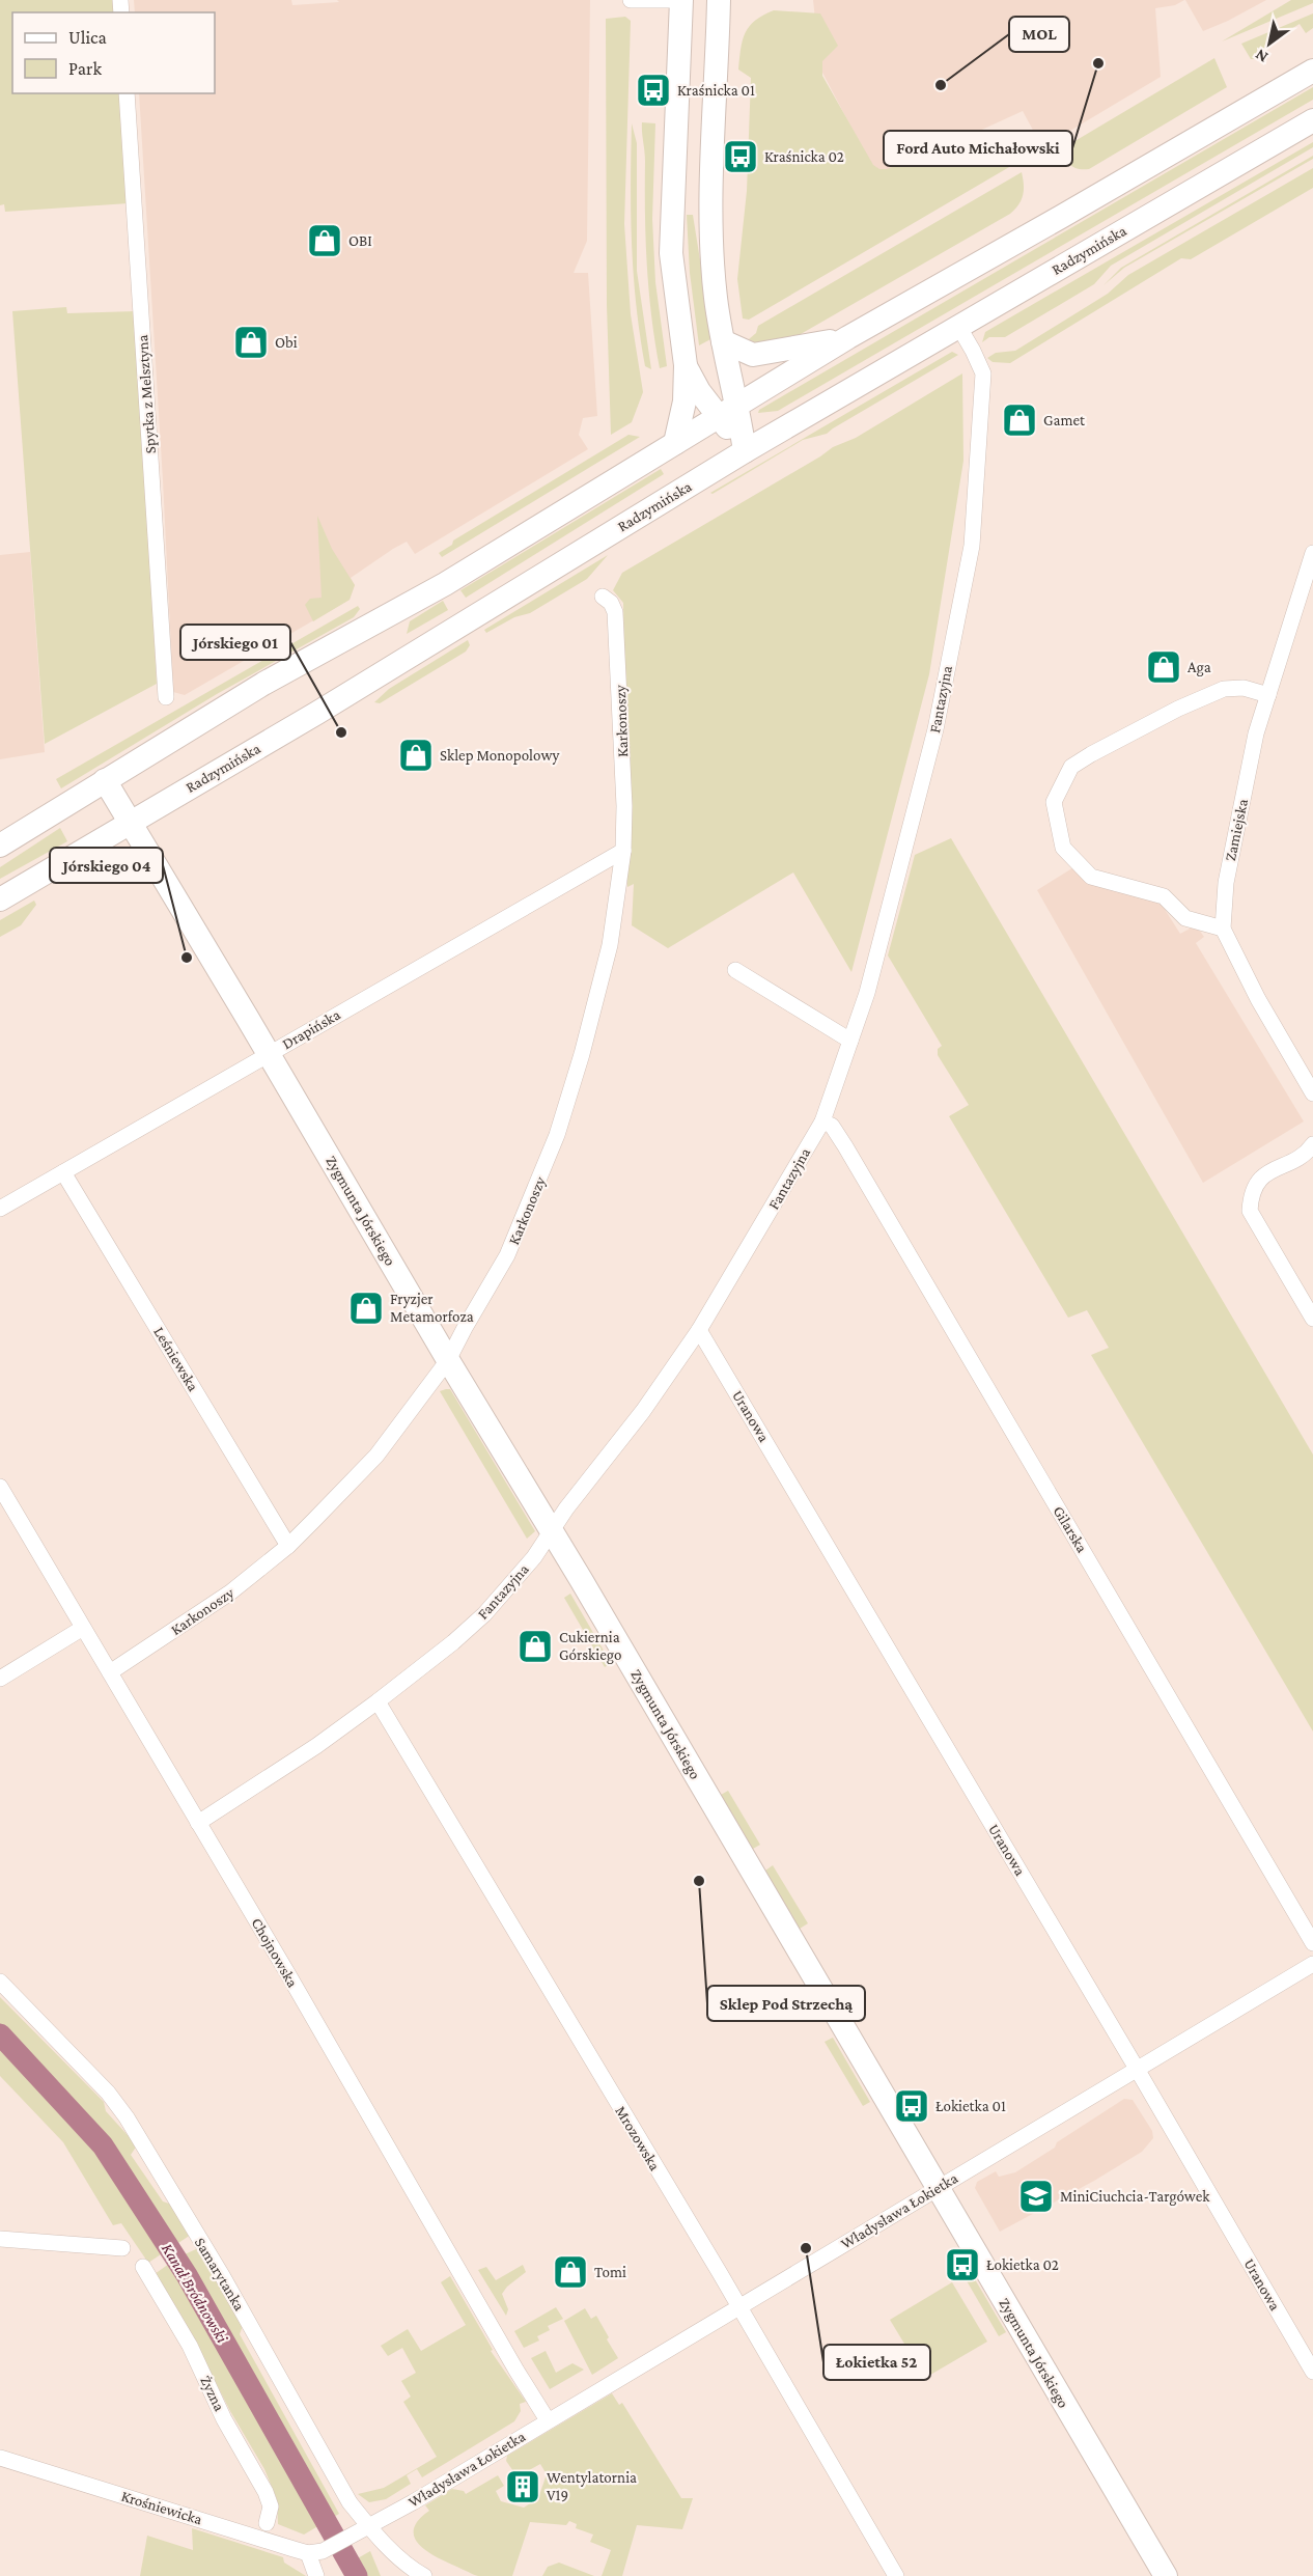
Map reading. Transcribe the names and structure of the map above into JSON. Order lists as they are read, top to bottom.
{
  "streets": {
    "street": [
      "Radzymińska",
      "Spytka z Melsztyna",
      "Fantazyjna",
      "Karkonoszy",
      "Zamiejska",
      "Drapińska",
      "Zygmunta Jórskiego",
      "Leśniewska",
      "Uranowa",
      "Gilarska",
      "Chojnowska",
      "Mrozowska",
      "Władysława Łokietka",
      "Samarytanka",
      "Żyzna",
      "Krośniewicka"
    ]
  },
  "crossings": [
    ["Radzymińska", "Fantazyjna"],
    ["Radzymińska", "Zygmunta Jórskiego"],
    ["Fantazyjna", "Zygmunta Jórskiego"],
    ["Fantazyjna", "Uranowa"],
    ["Fantazyjna", "Gilarska"],
    ["Fantazyjna", "Chojnowska"],
    ["Fantazyjna", "Mrozowska"],
    ["Karkonoszy", "Drapińska"],
    ["Karkonoszy", "Zygmunta Jórskiego"],
    ["Karkonoszy", "Leśniewska"],
    ["Karkonoszy", "Chojnowska"],
    ["Drapińska", "Zygmunta Jórskiego"],
    ["Drapińska", "Leśniewska"],
    ["Zygmunta Jórskiego", "Władysława Łokietka"],
    ["Uranowa", "Władysława Łokietka"],
    ["Chojnowska", "Władysława Łokietka"],
    ["Mrozowska", "Władysława Łokietka"],
    ["Władysława Łokietka", "Samarytanka"],
    ["Władysława Łokietka", "Krośniewicka"]
  ],
  "water": ["Kanał Bródnowski"],
  "places": {
    "other": [
      "Ford Auto Michałowski",
      "MOL",
      "Jórskiego 01",
      "Jórskiego 04",
      "Sklep Pod Strzechą",
      "Łokietka 52"
    ],
    "bus stop": [
      "Kraśnicka 01",
      "Kraśnicka 02",
      "Łokietka 01",
      "Łokietka 02"
    ],
    "shop": [
      "OBI",
      "Obi",
      "Gamet",
      "Aga",
      "Sklep Monopolowy",
      "Fryzjer Metamorfoza",
      "Cukiernia Górskiego",
      "Tomi"
    ],
    "school or university": ["MiniCiuchcia-Targówek"],
    "building": ["Wentylatornia V19"]
  },
  "legend": ["Ulica", "Park"],
  "north": "bottom left"
}
